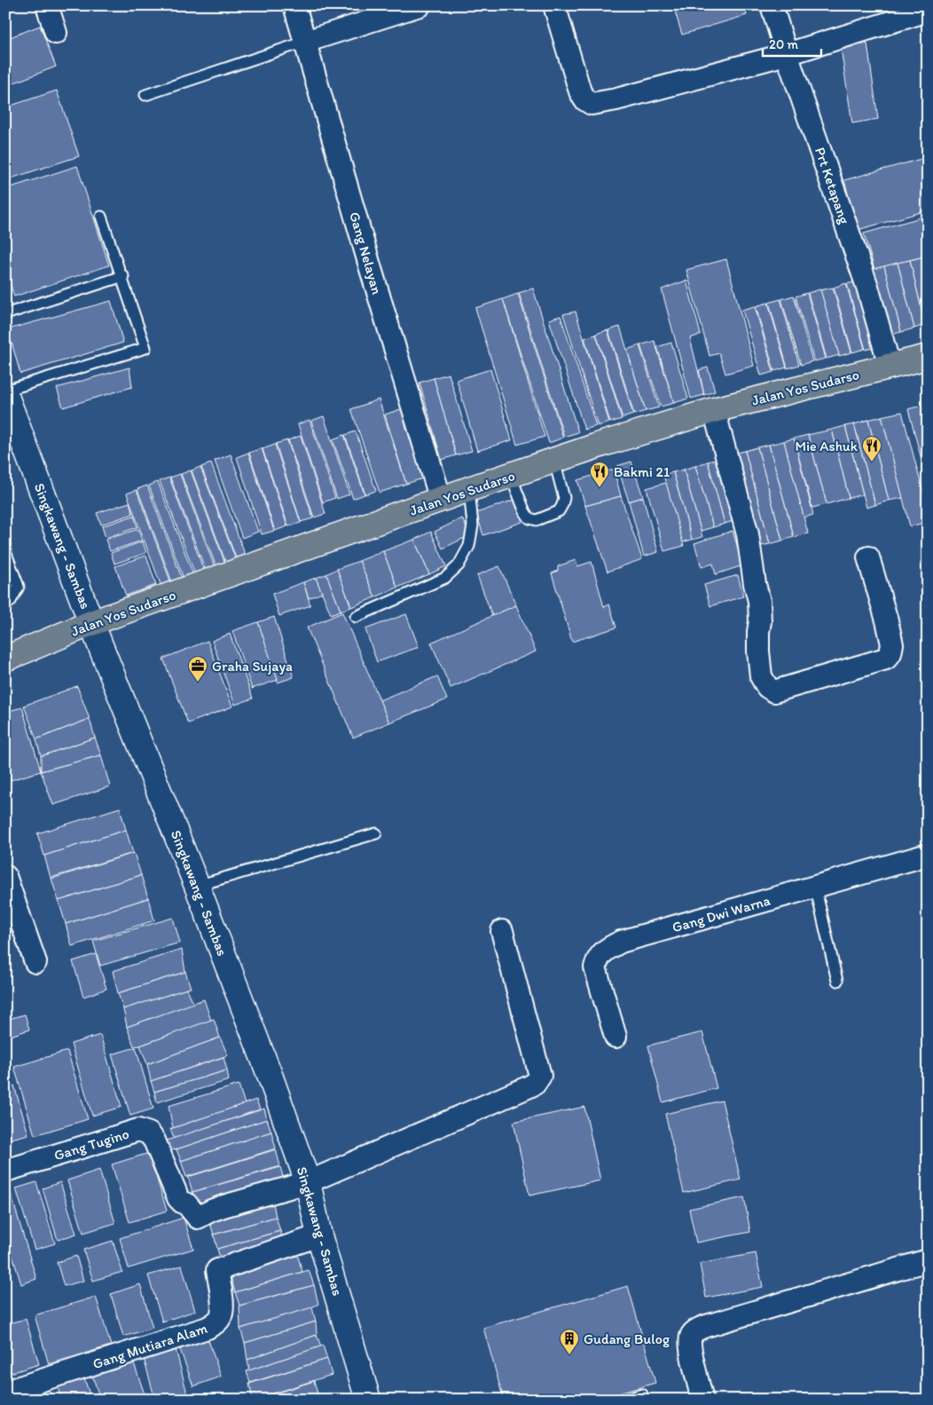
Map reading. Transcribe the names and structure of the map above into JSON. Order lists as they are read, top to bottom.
{
  "streets": {
    "main road": ["Jalan Yos Sudarso"],
    "street": [
      "Prt Ketapang",
      "Gang Nelayan",
      "Singkawang - Sambas",
      "Gang Dwi Warna",
      "Gang Tugino",
      "Gang Mutiara Alam"
    ]
  },
  "crossings": [
    ["Prt Ketapang", "Jalan Yos Sudarso"],
    ["Gang Nelayan", "Jalan Yos Sudarso"],
    ["Jalan Yos Sudarso", "Singkawang - Sambas"],
    ["Singkawang - Sambas", "Gang Tugino"],
    ["Singkawang - Sambas", "Gang Mutiara Alam"]
  ],
  "places": {
    "restaurant": ["Mie Ashuk", "Bakmi 21"],
    "office": ["Graha Sujaya"],
    "building": ["Gudang Bulog"]
  },
  "scale_bar": "20 m"
}
